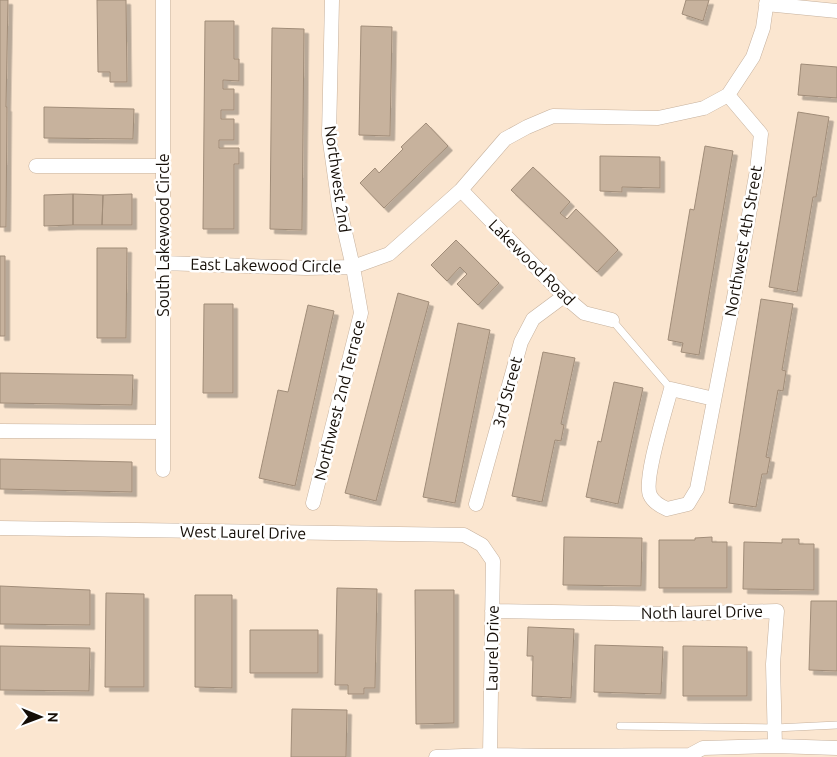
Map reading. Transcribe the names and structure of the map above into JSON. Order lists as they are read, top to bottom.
{
  "streets": {
    "street": [
      "Northwest 2nd",
      "South Lakewood Circle",
      "Northwest 4th Street",
      "Lakewood Road",
      "East Lakewood Circle",
      "3rd Street",
      "Northwest 2nd Terrace",
      "West Laurel Drive",
      "Noth laurel Drive",
      "Laurel Drive"
    ]
  },
  "crossings": [
    ["Northwest 2nd", "East Lakewood Circle"],
    ["Northwest 2nd", "Northwest 2nd Terrace"],
    ["South Lakewood Circle", "East Lakewood Circle"],
    ["Northwest 4th Street", "East Lakewood Circle"],
    ["Lakewood Road", "East Lakewood Circle"],
    ["Lakewood Road", "3rd Street"],
    ["East Lakewood Circle", "Northwest 2nd Terrace"],
    ["West Laurel Drive", "Laurel Drive"],
    ["Noth laurel Drive", "Laurel Drive"]
  ],
  "north": "right"
}
